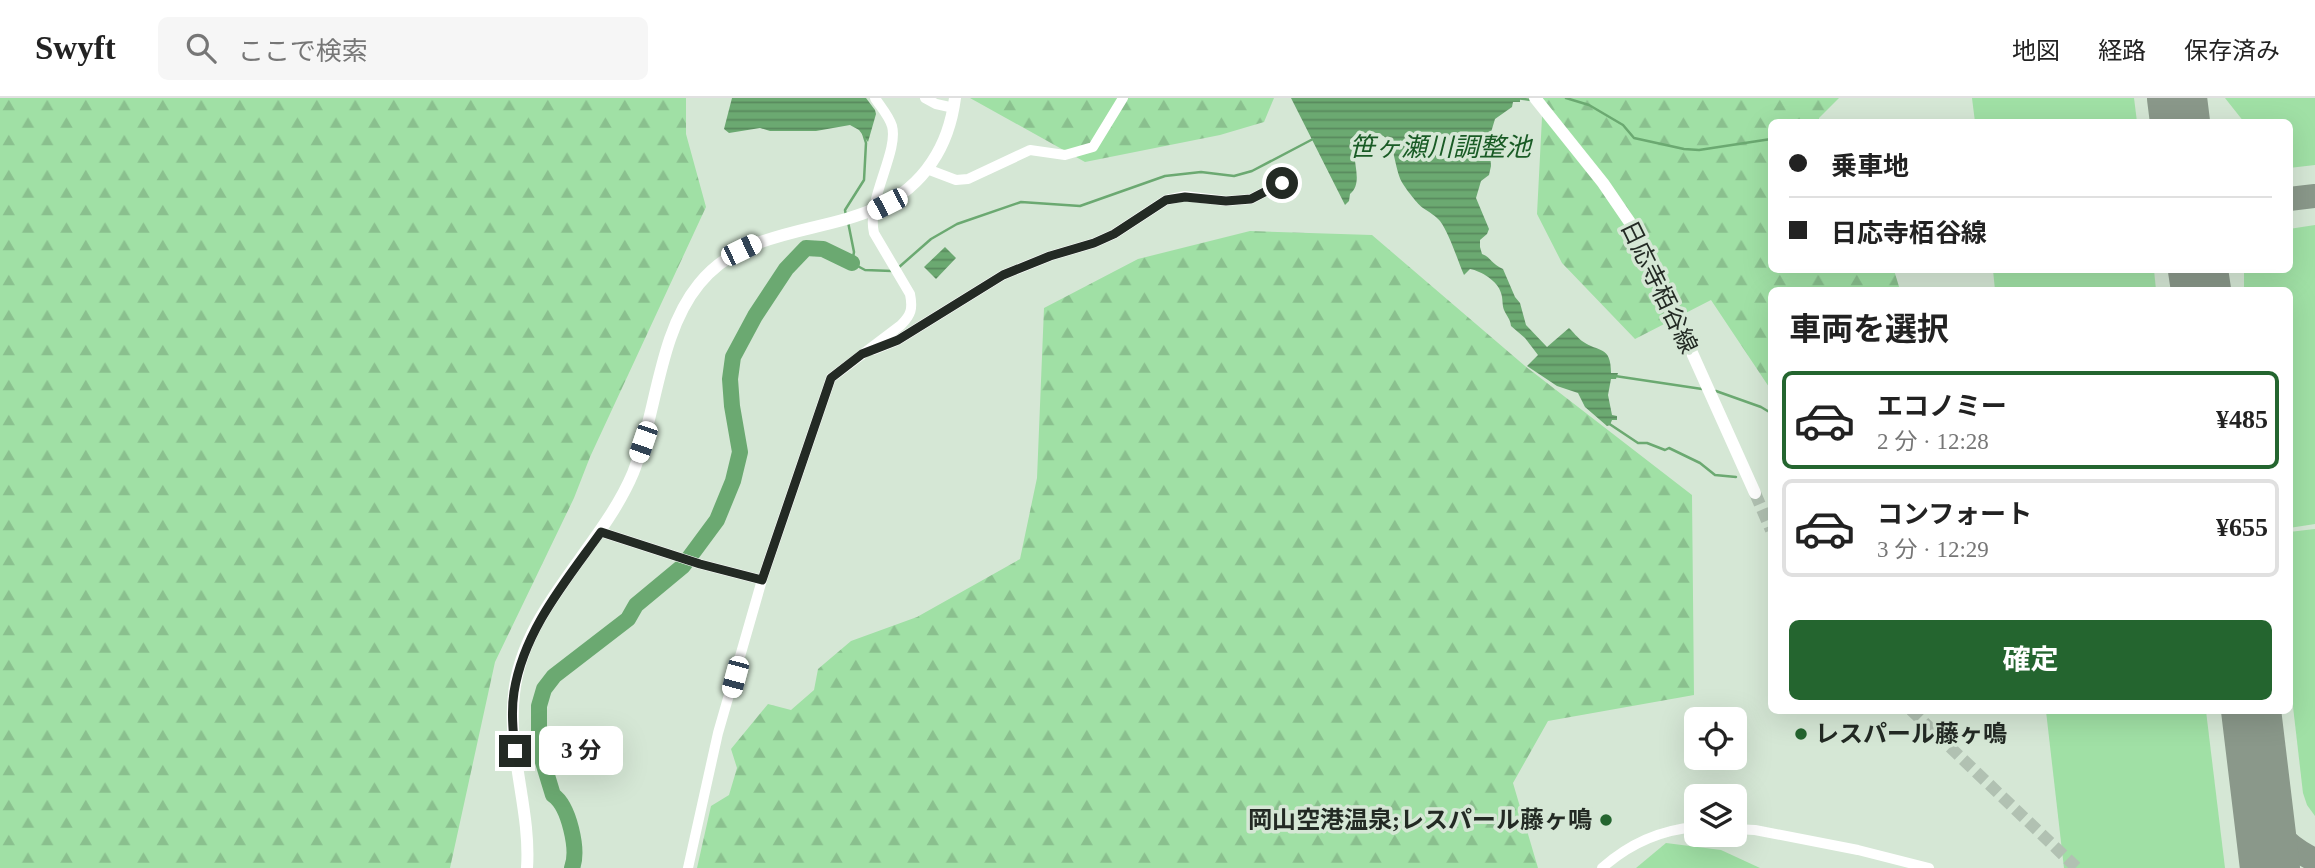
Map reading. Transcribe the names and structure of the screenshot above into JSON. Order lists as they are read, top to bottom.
{
  "streets": {
    "main road": ["日応寺栢谷線"]
  },
  "water": ["笹ヶ瀬川調整池"],
  "places": ["レスパール藤ヶ鳴", "岡山空港温泉;レスパール藤ヶ鳴"],
  "page": {
    "header": "Swyft",
    "search": "ここで検索",
    "nav": ["地図", "経路", "保存済み"],
    "banner": ["乗車地", "日応寺栢谷線"],
    "heading": "車両を選択",
    "list": [
      {
        "name": "エコノミー",
        "note": "2 分 · 12:28",
        "value": "¥485"
      },
      {
        "name": "コンフォート",
        "note": "3 分 · 12:29",
        "value": "¥655"
      }
    ],
    "buttons": "確定",
    "bubble": "3 分"
  }
}
